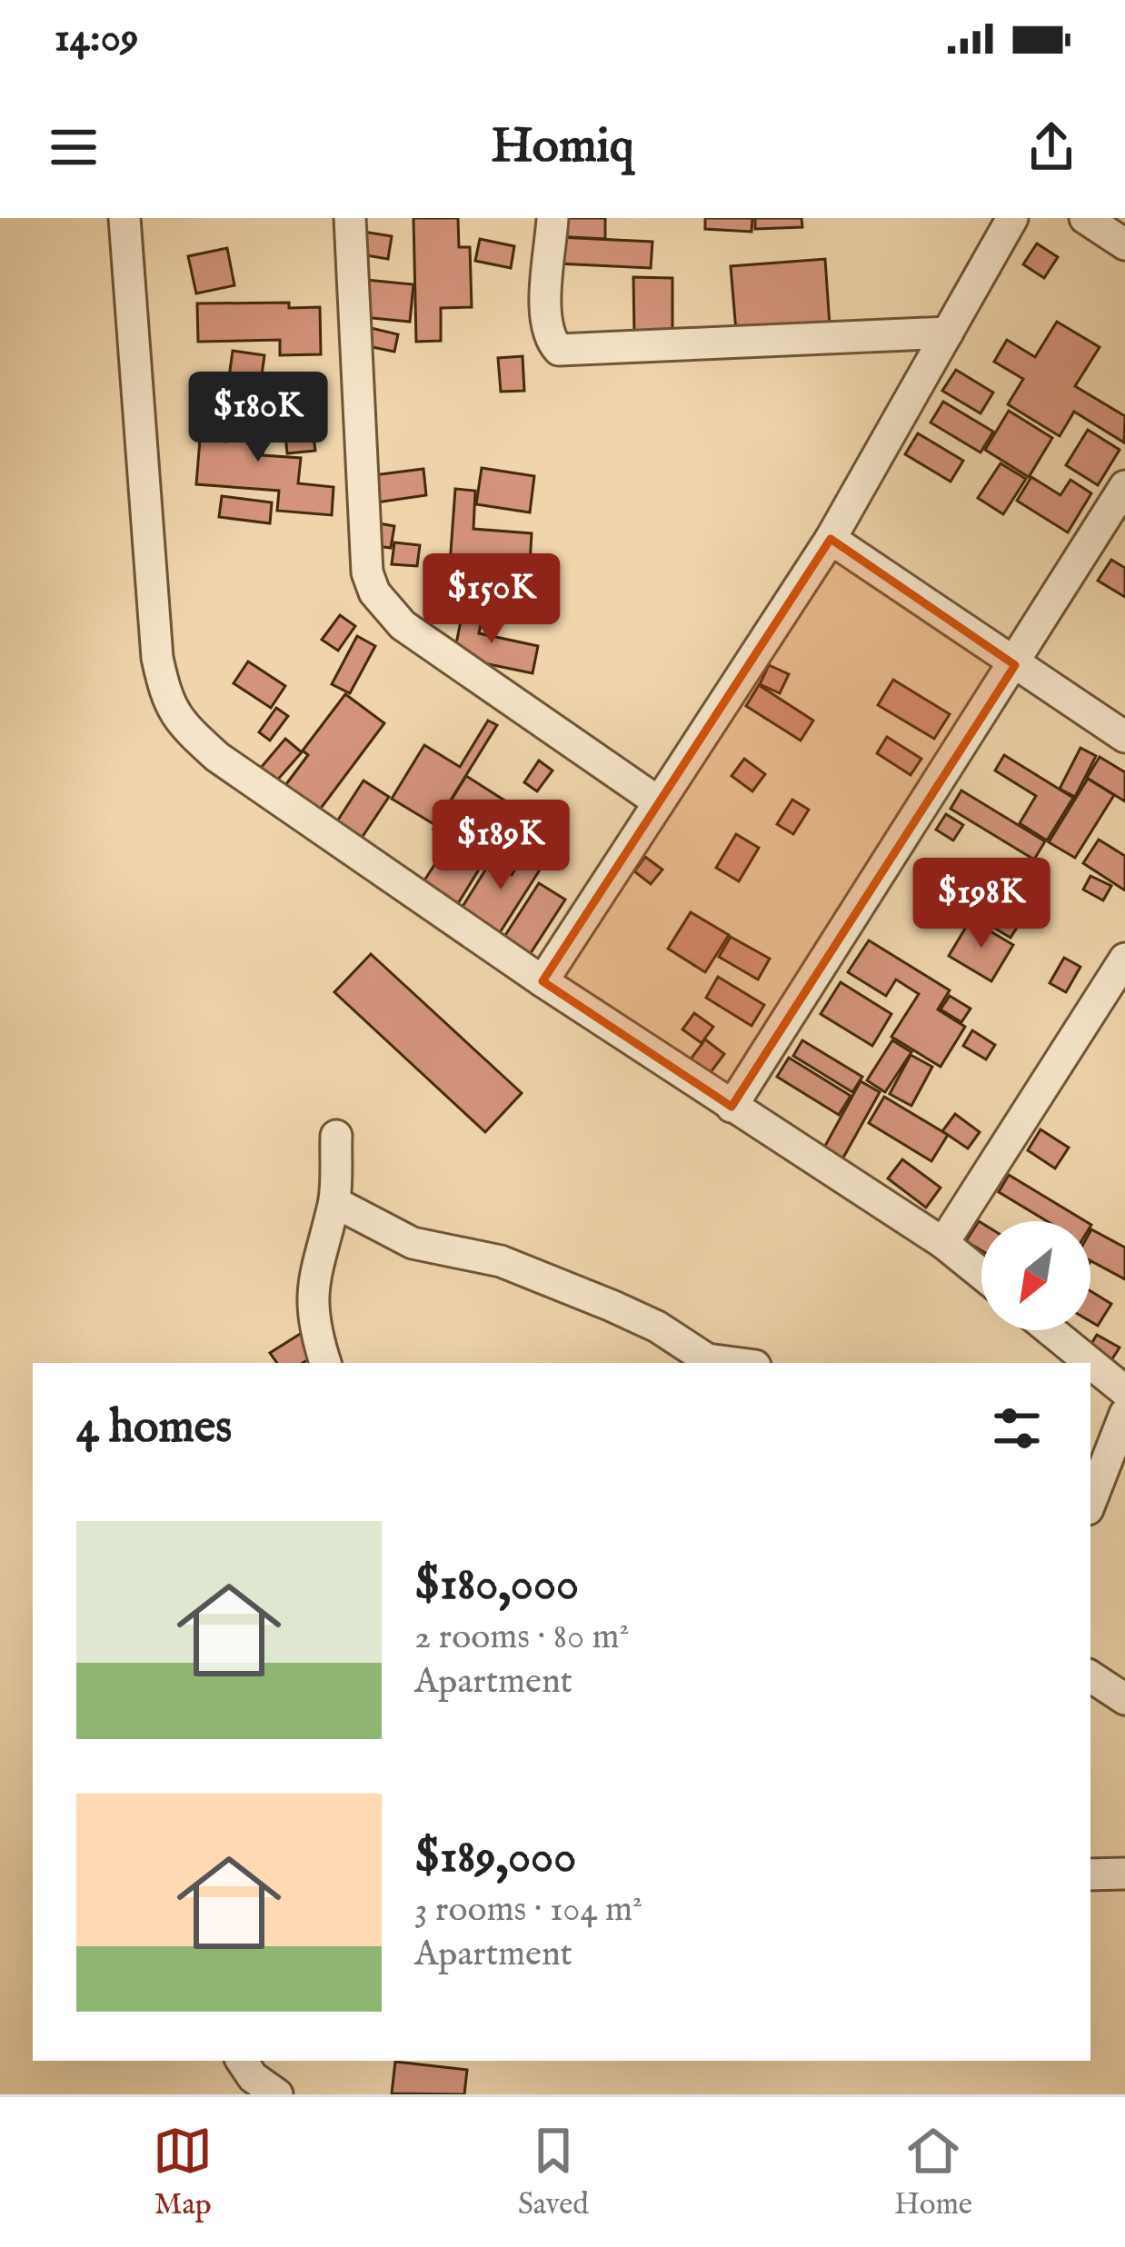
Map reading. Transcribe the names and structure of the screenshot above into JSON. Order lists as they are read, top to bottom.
{
  "north": "bottom left",
  "page": {
    "status": "14:09",
    "header": "Homiq",
    "price": [
      "$180K",
      "$150K",
      "$189K",
      "$198K"
    ],
    "heading": "4 homes",
    "list": [
      {
        "name": "$180,000",
        "note": "2 rooms · 80 m² · Apartment"
      },
      {
        "name": "$189,000",
        "note": "3 rooms · 104 m² · Apartment"
      }
    ],
    "tabs": ["Map", "Saved", "Home"]
  }
}
